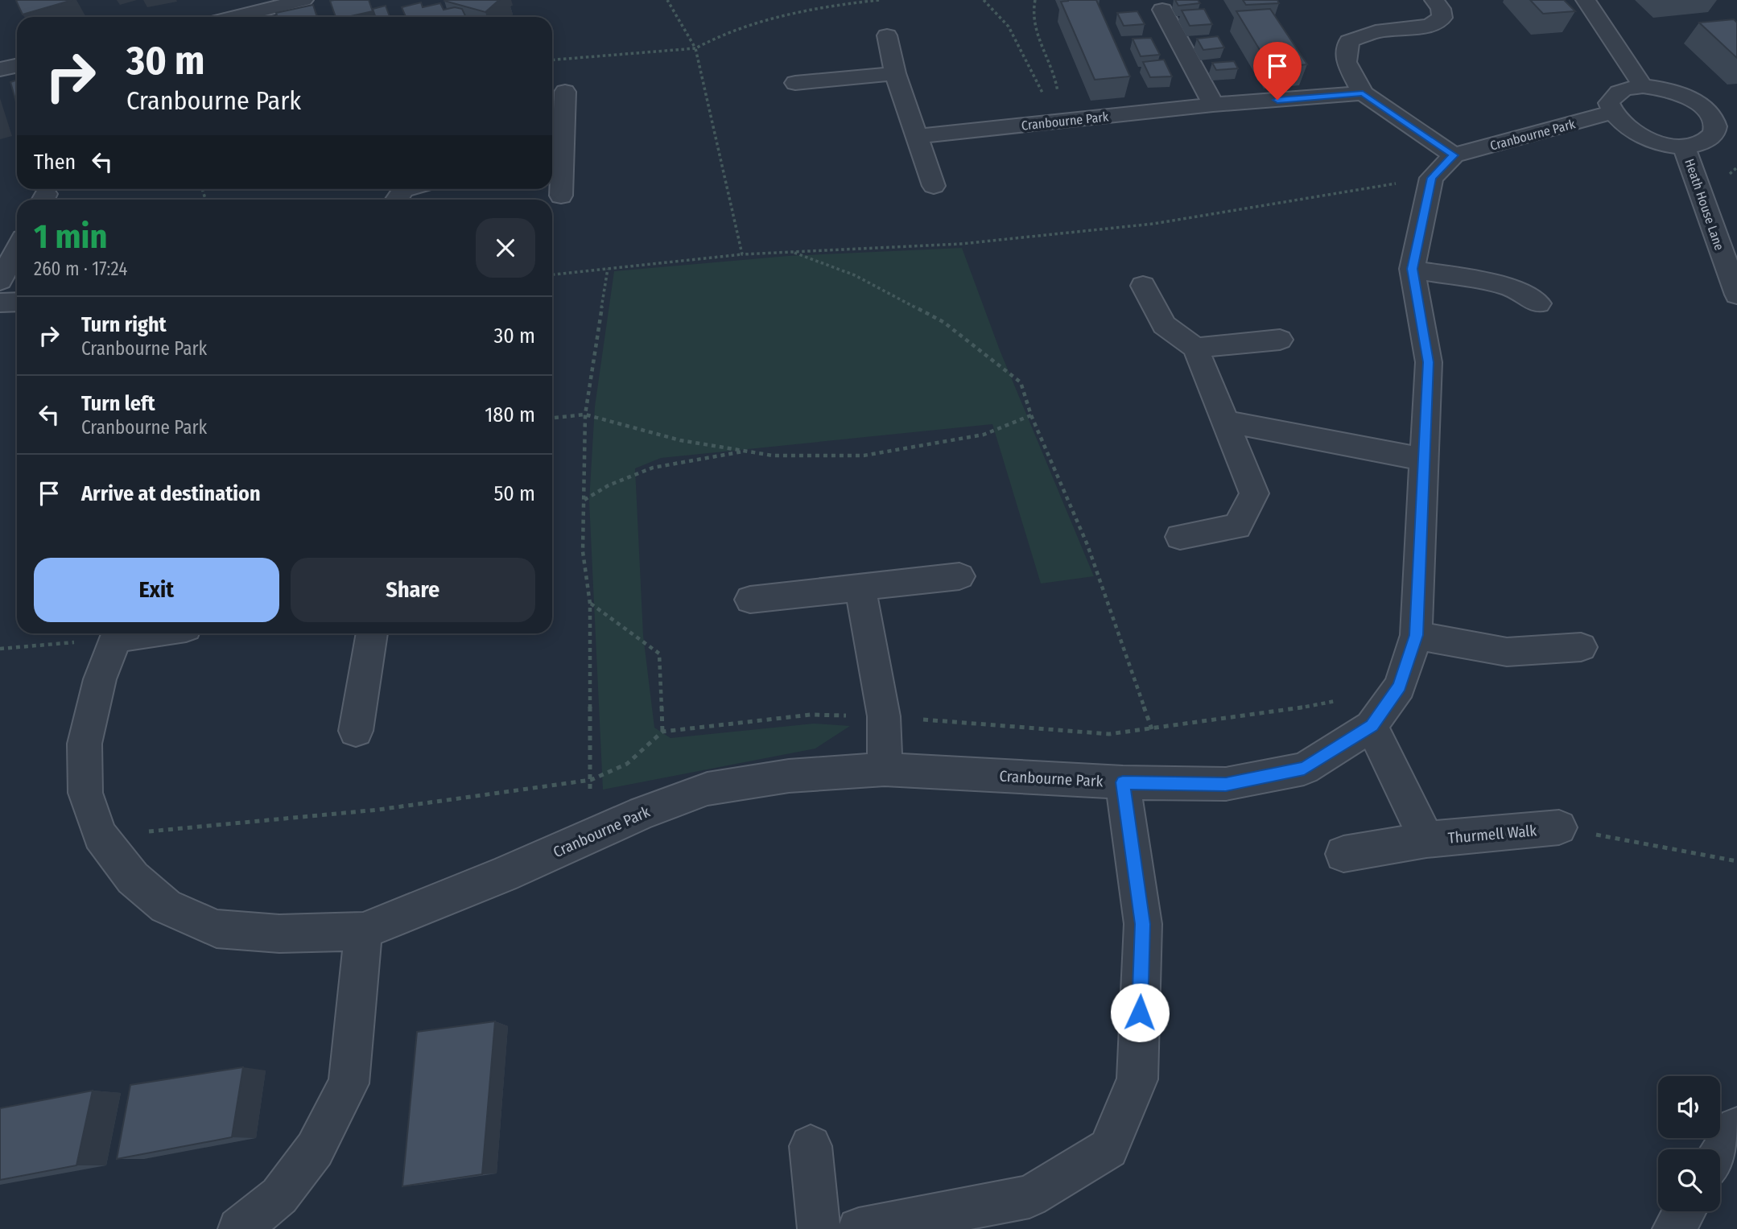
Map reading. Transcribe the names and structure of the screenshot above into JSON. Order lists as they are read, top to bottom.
{
  "streets": {
    "street": ["Cranbourne Park", "Heath House Lane", "Thurmell Walk"]
  },
  "crossings": [
    ["Cranbourne Park", "Thurmell Walk"]
  ],
  "page": {
    "turn": ["30 m", "Cranbourne Park"],
    "then": "Then",
    "heading": ["1 min", "260 m · 17:24"],
    "list": [
      {
        "name": "Turn right",
        "note": "Cranbourne Park",
        "value": "30 m"
      },
      {
        "name": "Turn left",
        "note": "Cranbourne Park",
        "value": "180 m"
      },
      {
        "name": "Arrive at destination",
        "value": "50 m"
      }
    ],
    "buttons": ["Exit", "Share"]
  }
}
